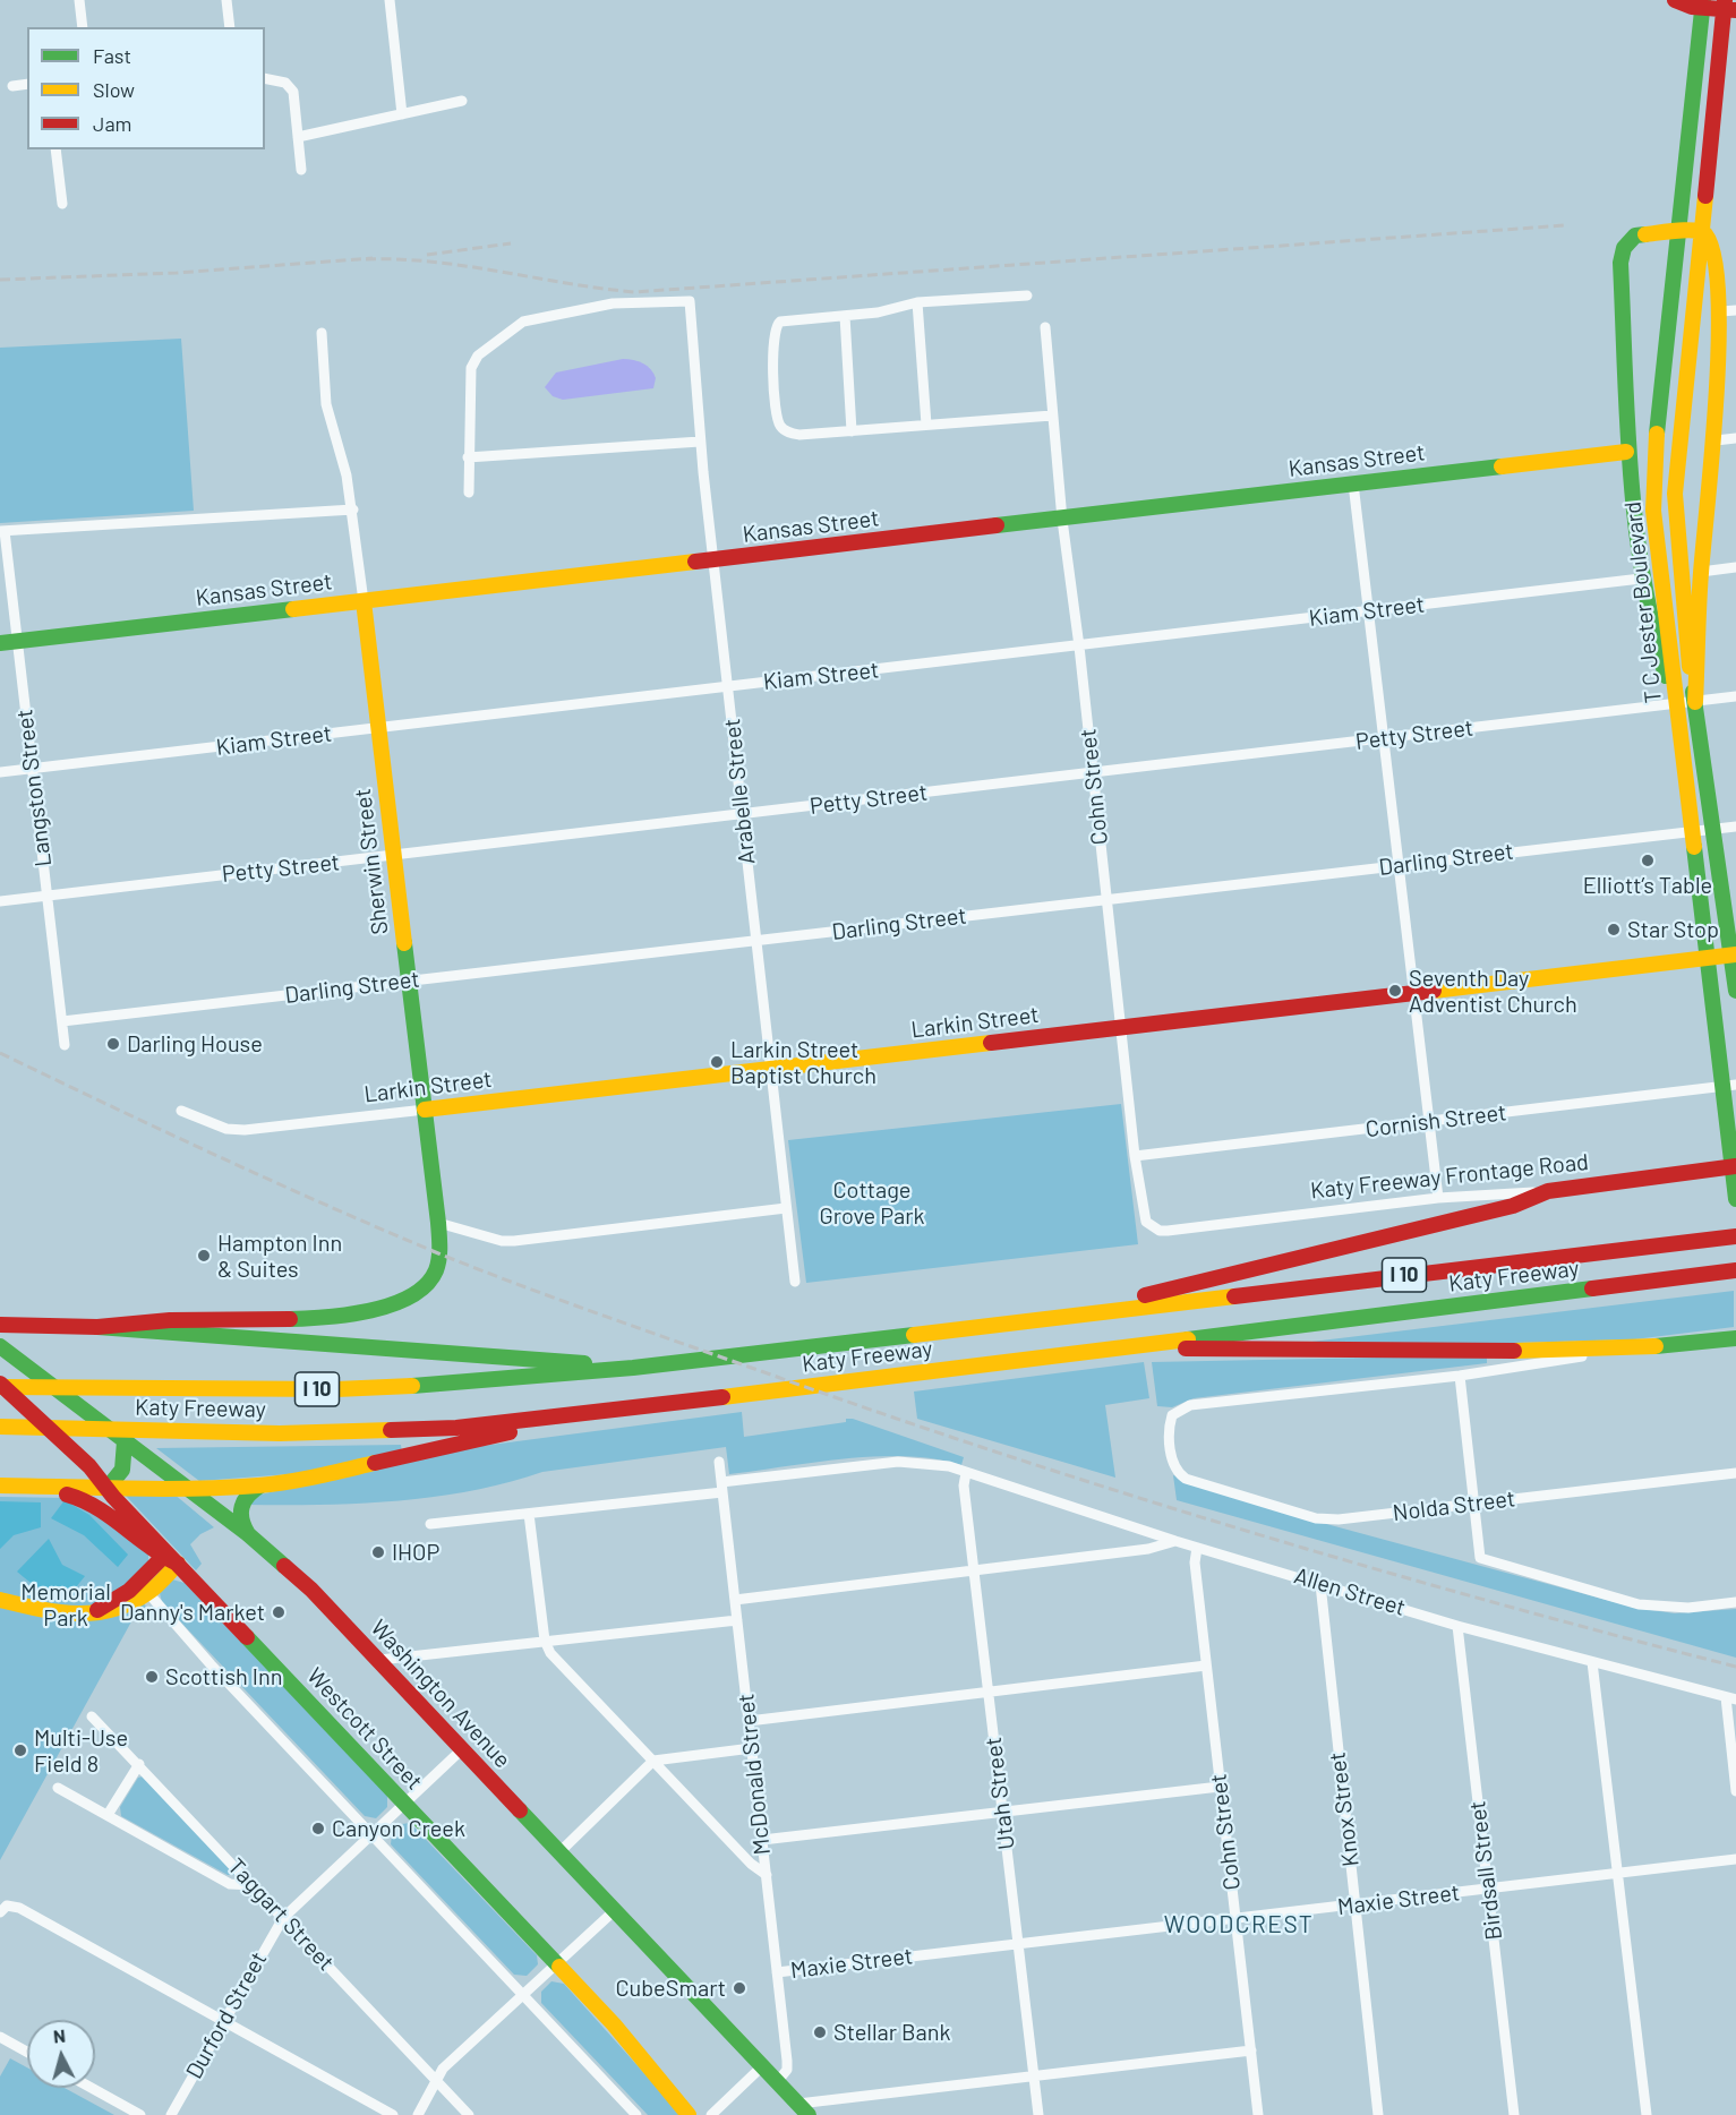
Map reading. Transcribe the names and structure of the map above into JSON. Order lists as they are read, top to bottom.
{
  "streets": {
    "main road": [
      "Kansas Street",
      "T C Jester Boulevard",
      "Sherwin Street",
      "Larkin Street",
      "Katy Freeway Frontage Road",
      "I 10",
      "Katy Freeway",
      "Washington Avenue",
      "Westcott Street"
    ],
    "street": [
      "Kiam Street",
      "Petty Street",
      "Cohn Street",
      "Langston Street",
      "Arabelle Street",
      "Darling Street",
      "Cornish Street",
      "Nolda Street",
      "Allen Street",
      "McDonald Street",
      "Utah Street",
      "Knox Street",
      "Birdsall Street",
      "Maxie Street",
      "Taggart Street",
      "Durford Street"
    ]
  },
  "crossings": [
    ["Kansas Street", "Cohn Street"],
    ["Kansas Street", "Langston Street"],
    ["Kansas Street", "Arabelle Street"],
    ["Kansas Street", "Sherwin Street"],
    ["T C Jester Boulevard", "Petty Street"],
    ["T C Jester Boulevard", "Darling Street"],
    ["T C Jester Boulevard", "Larkin Street"],
    ["T C Jester Boulevard", "Cornish Street"],
    ["T C Jester Boulevard", "Katy Freeway Frontage Road"],
    ["Kiam Street", "Cohn Street"],
    ["Kiam Street", "Langston Street"],
    ["Kiam Street", "Arabelle Street"],
    ["Kiam Street", "Sherwin Street"],
    ["Petty Street", "Cohn Street"],
    ["Petty Street", "Langston Street"],
    ["Petty Street", "Arabelle Street"],
    ["Petty Street", "Sherwin Street"],
    ["Cohn Street", "Darling Street"],
    ["Cohn Street", "Larkin Street"],
    ["Cohn Street", "Cornish Street"],
    ["Cohn Street", "Katy Freeway Frontage Road"],
    ["Cohn Street", "Allen Street"],
    ["Cohn Street", "Maxie Street"],
    ["Langston Street", "Darling Street"],
    ["Arabelle Street", "Darling Street"],
    ["Arabelle Street", "Larkin Street"],
    ["Darling Street", "Sherwin Street"],
    ["Sherwin Street", "Larkin Street"],
    ["Katy Freeway", "Westcott Street"],
    ["Allen Street", "McDonald Street"],
    ["Allen Street", "Utah Street"],
    ["Allen Street", "Knox Street"],
    ["Allen Street", "Birdsall Street"],
    ["Washington Avenue", "McDonald Street"],
    ["Washington Avenue", "Durford Street"],
    ["Westcott Street", "Durford Street"],
    ["McDonald Street", "Maxie Street"],
    ["Utah Street", "Maxie Street"],
    ["Knox Street", "Maxie Street"],
    ["Birdsall Street", "Maxie Street"],
    ["Taggart Street", "Durford Street"]
  ],
  "districts": ["WOODCREST"],
  "parks": ["Cottage Grove Park", "Memorial Park"],
  "places": [
    "Elliott’s Table",
    "Star Stop",
    "Seventh Day Adventist Church",
    "Darling House",
    "Larkin Street Baptist Church",
    "Hampton Inn & Suites",
    "IHOP",
    "Danny's Market",
    "Scottish Inn",
    "Multi-Use Field 8",
    "Canyon Creek",
    "CubeSmart",
    "Stellar Bank"
  ],
  "legend": ["Fast", "Slow", "Jam"],
  "north": "top"
}
